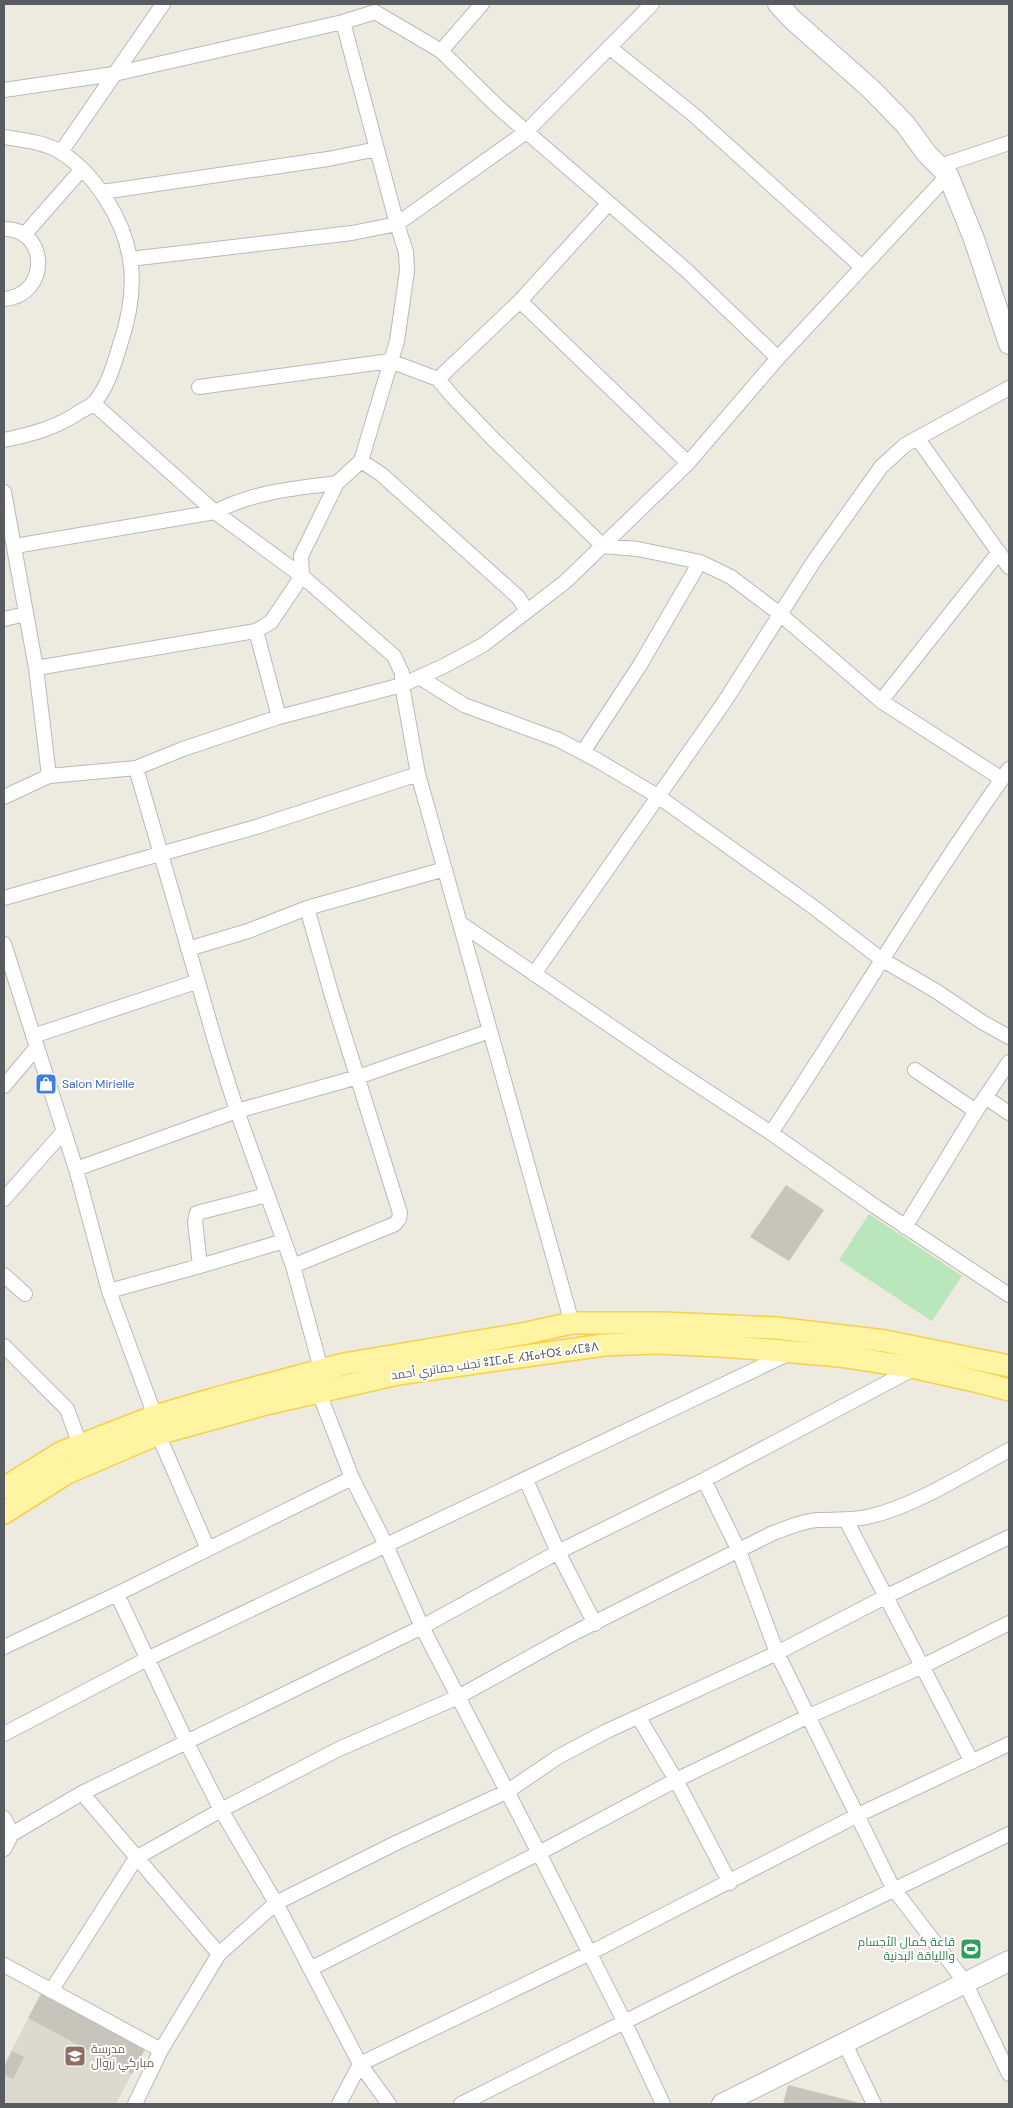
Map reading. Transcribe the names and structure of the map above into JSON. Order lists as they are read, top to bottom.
{
  "streets": {
    "main road": ["تجنب حفاتري أحمد ⵓⵊⵎⴰⴹ ⵃⴼⴰⵜⵔⵉ ⴰⵃⵎⴻⴷ"]
  },
  "places": {
    "shop": ["Salon Mirielle"],
    "sports": ["قاعة كمال الأجسام واللياقة البدنية"],
    "school or university": ["مدرسة مباركي زروال"]
  }
}
